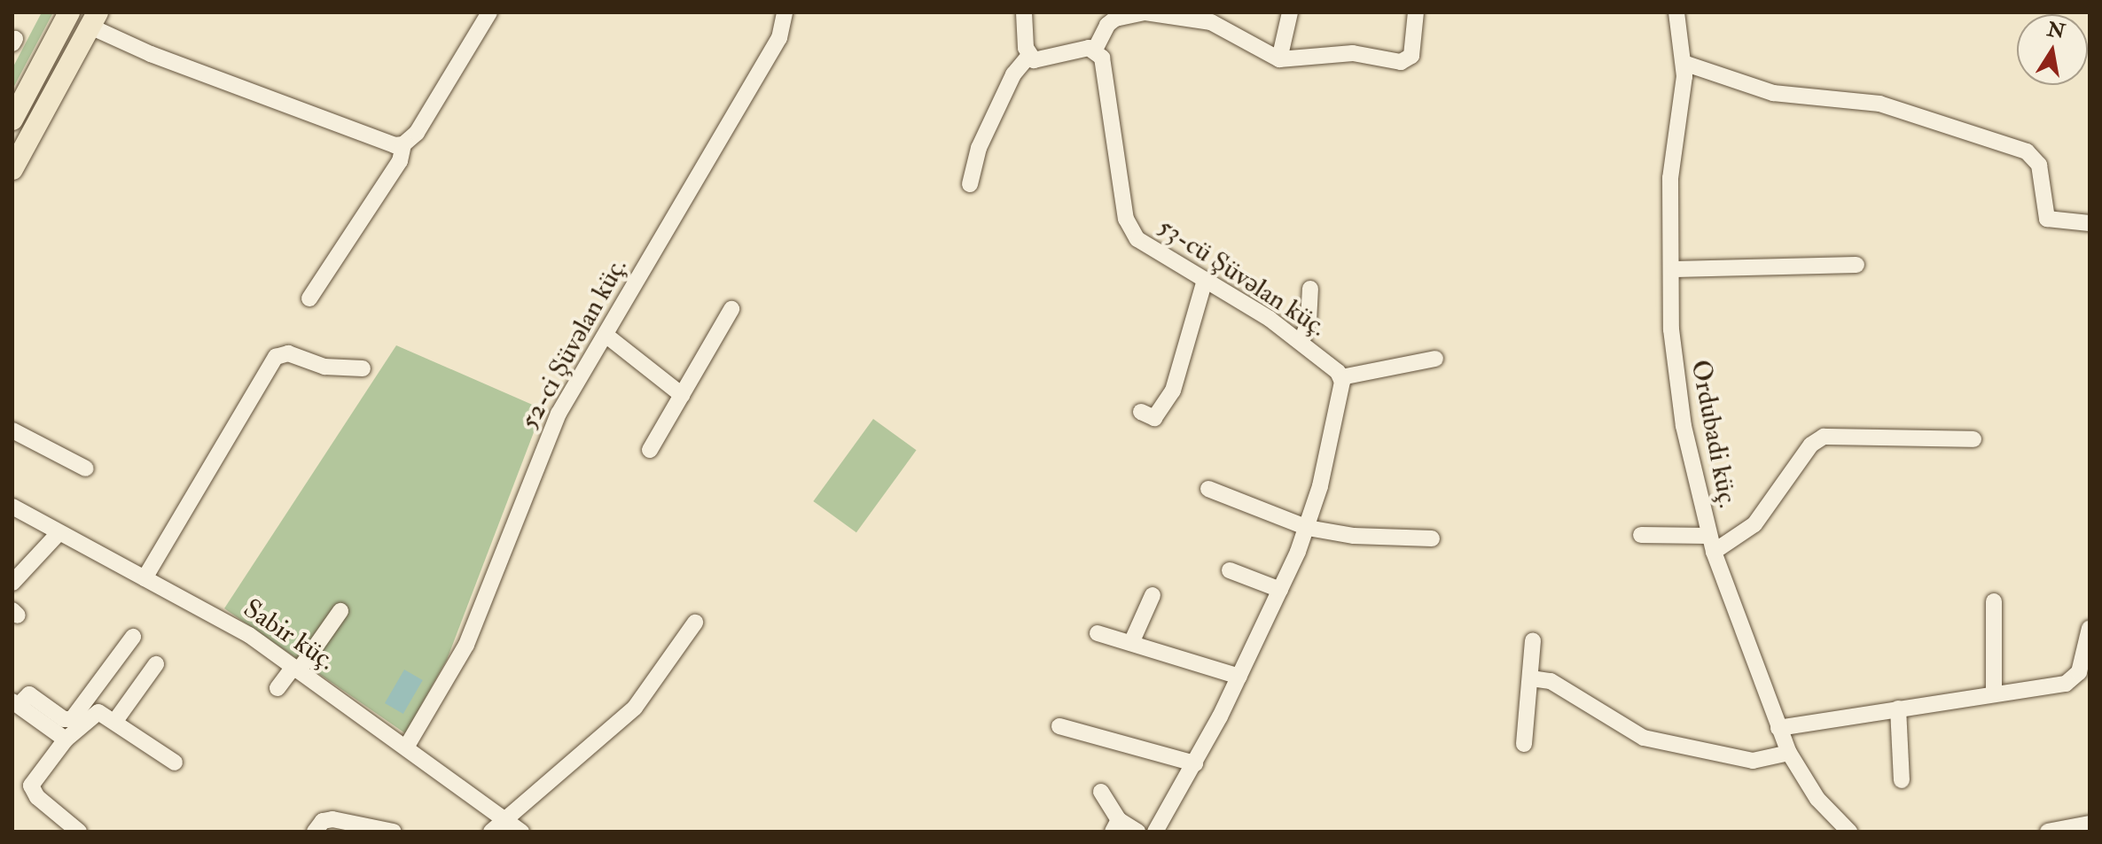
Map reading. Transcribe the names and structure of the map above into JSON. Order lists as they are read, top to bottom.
{
  "streets": {
    "street": [
      "53-cü Şüvəlan küç.",
      "52-ci Şüvəlan küç.",
      "Ordubadi küç.",
      "Sabir küç."
    ]
  },
  "crossings": [
    ["52-ci Şüvəlan küç.", "Sabir küç."]
  ],
  "north": "top"
}
